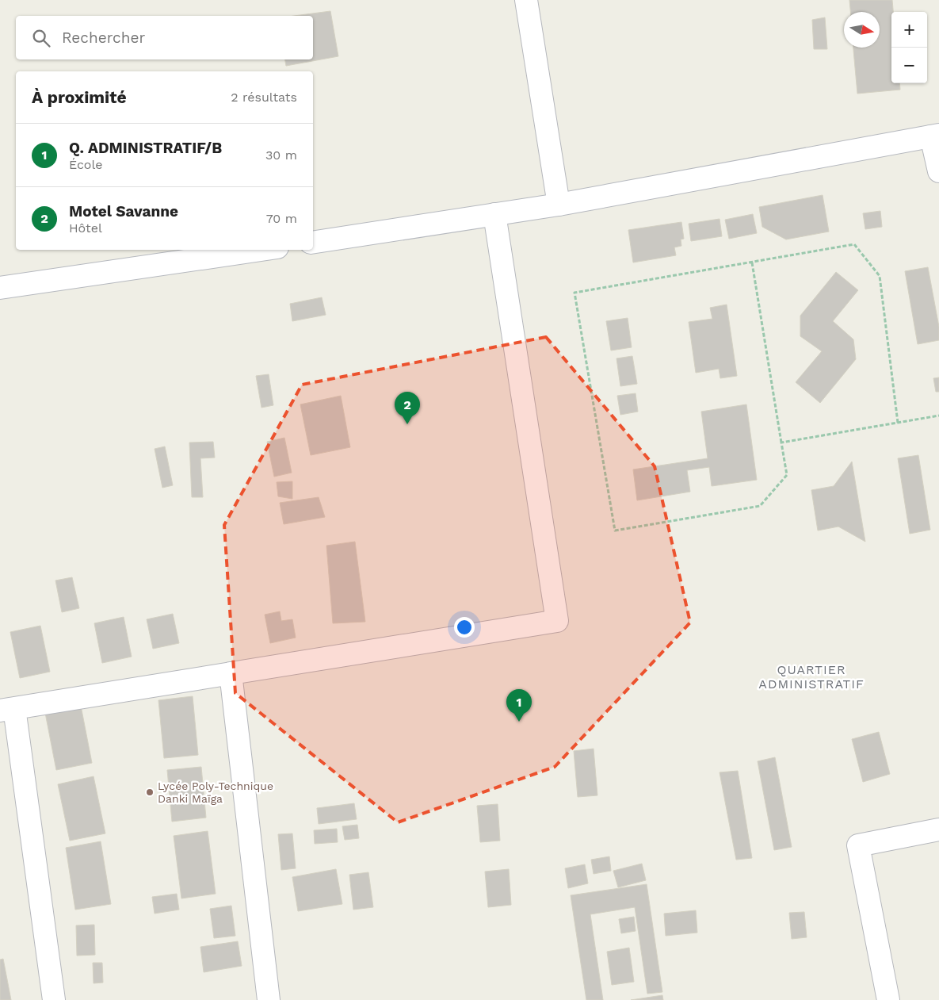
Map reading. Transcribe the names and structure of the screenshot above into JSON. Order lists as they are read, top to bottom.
{
  "districts": ["QUARTIER ADMINISTRATIF"],
  "places": ["Lycée Poly-Technique Danki Maïga"],
  "north": "right",
  "page": {
    "map_buttons": ["+", "−"],
    "search": "Rechercher",
    "heading": ["À proximité", "2 résultats"],
    "list": [
      {
        "mark": "1",
        "name": "Q. ADMINISTRATIF/B",
        "note": "École",
        "value": "30 m"
      },
      {
        "mark": "2",
        "name": "Motel Savanne",
        "note": "Hôtel",
        "value": "70 m"
      }
    ],
    "pins": ["2", "1"]
  }
}
